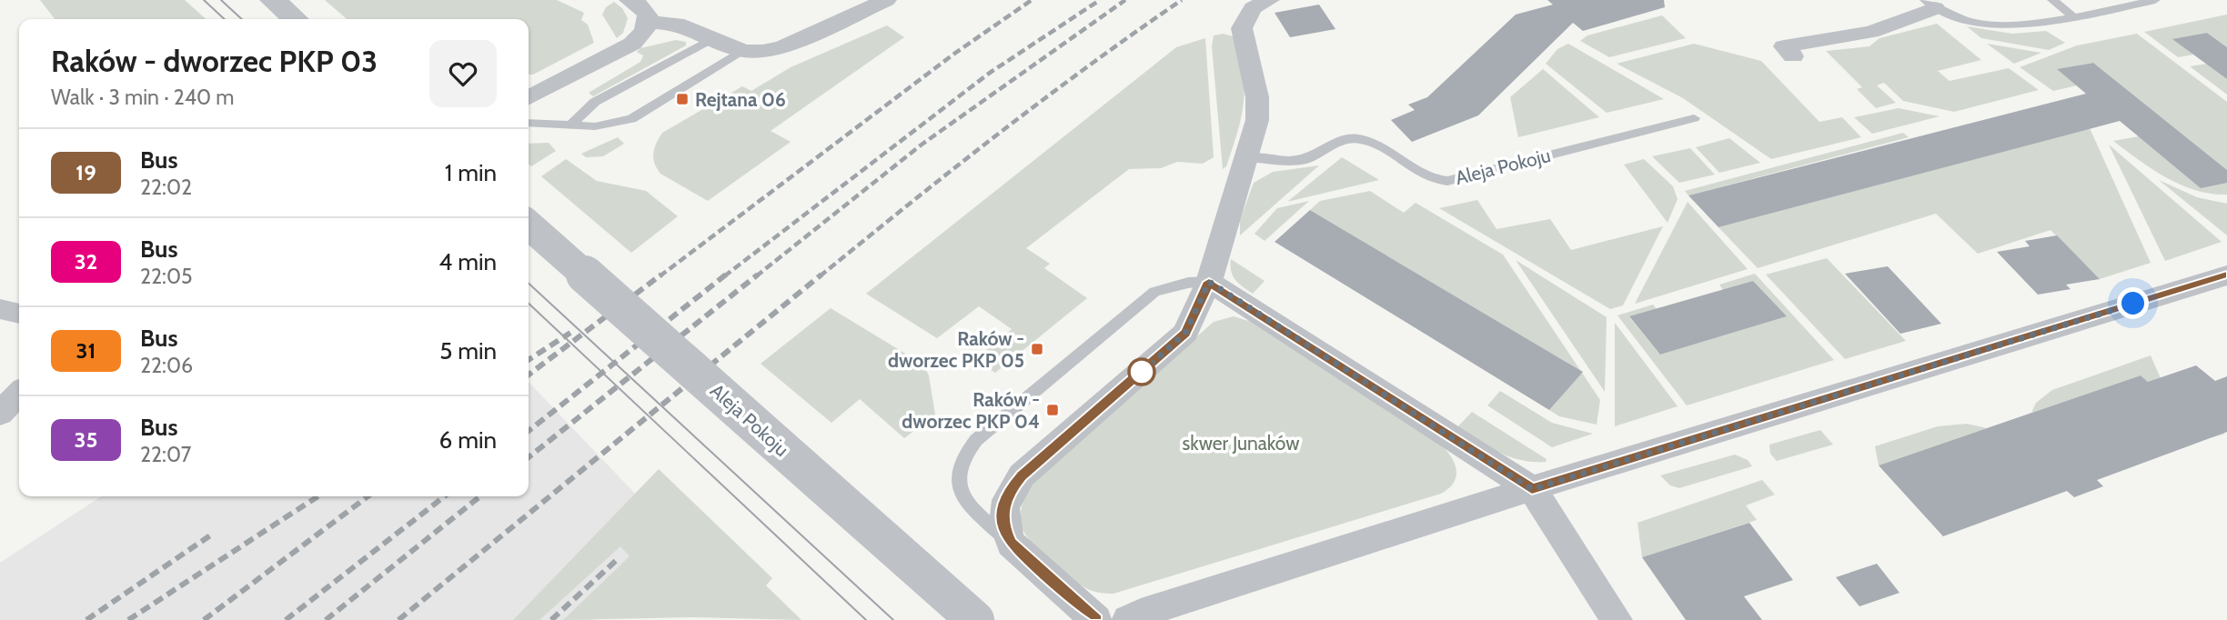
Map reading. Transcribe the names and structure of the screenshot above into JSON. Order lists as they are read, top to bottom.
{
  "streets": {
    "street": ["Aleja Pokoju"]
  },
  "parks": ["skwer Junaków"],
  "places": {
    "transit": ["Rejtana 06", "Raków - dworzec PKP 05", "Raków - dworzec PKP 04"]
  },
  "lines": ["bus line 19"],
  "page": {
    "heading": ["Raków - dworzec PKP 03", "Walk · 3 min · 240 m"],
    "list": [
      {
        "mark": "19",
        "name": "Bus",
        "note": "22:02",
        "value": "1 min"
      },
      {
        "mark": "32",
        "name": "Bus",
        "note": "22:05",
        "value": "4 min"
      },
      {
        "mark": "31",
        "name": "Bus",
        "note": "22:06",
        "value": "5 min"
      },
      {
        "mark": "35",
        "name": "Bus",
        "note": "22:07",
        "value": "6 min"
      }
    ]
  }
}
